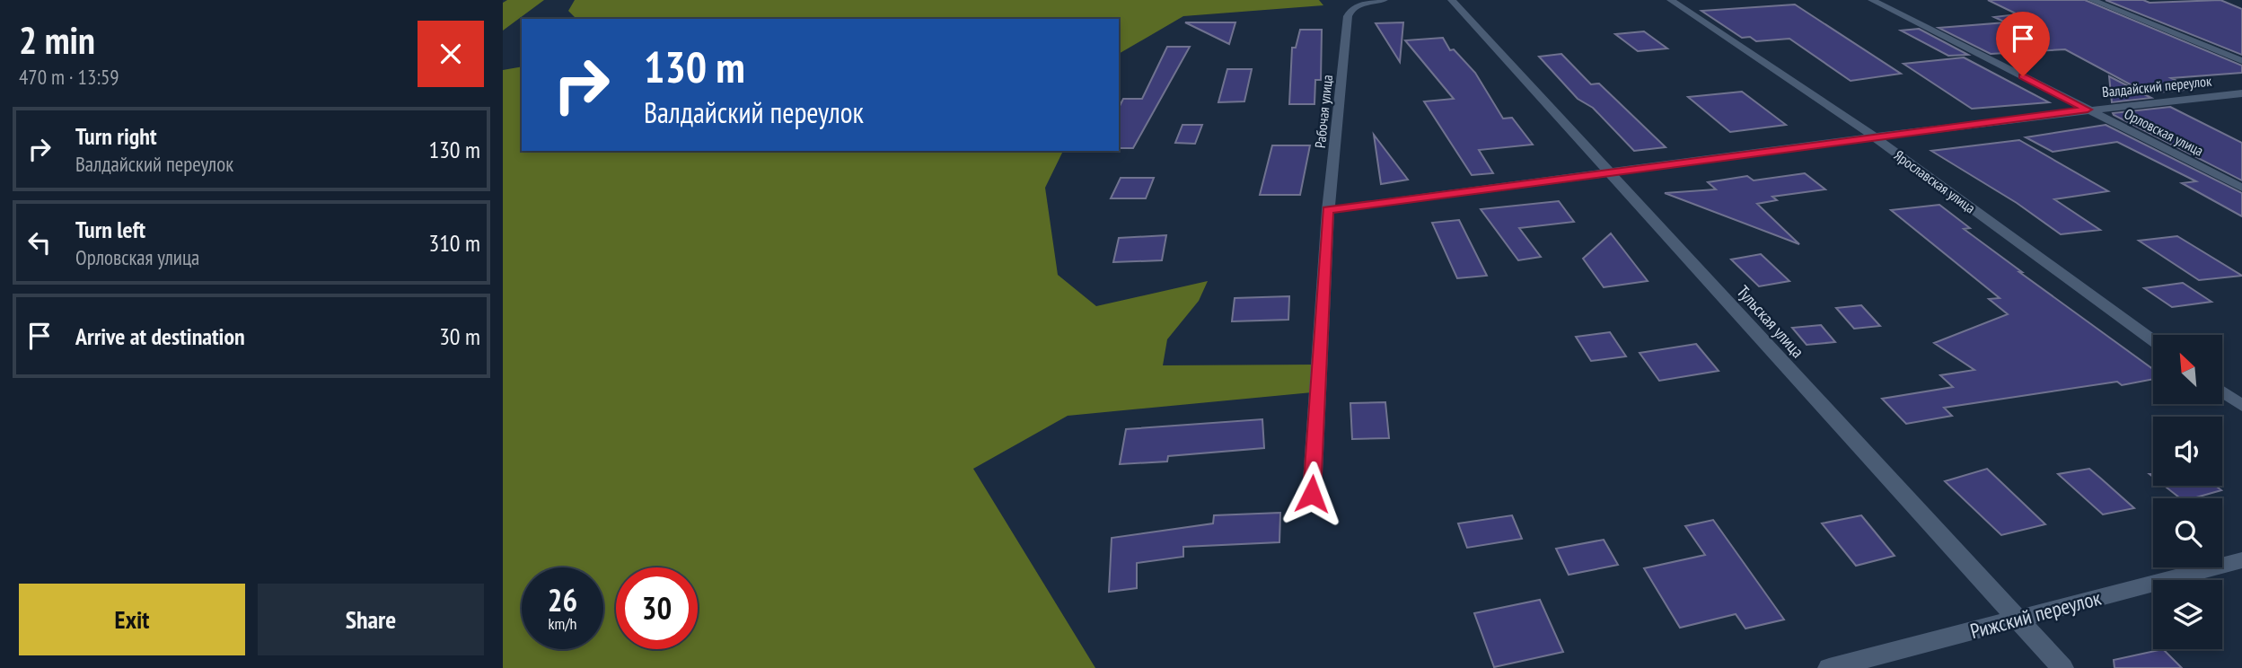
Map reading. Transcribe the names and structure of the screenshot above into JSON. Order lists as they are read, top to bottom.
{
  "streets": {
    "street": [
      "Валдайский переулок",
      "Рабочая улица",
      "Орловская улица",
      "Ярославская улица",
      "Тульская улица",
      "Рижский переулок"
    ]
  },
  "crossings": [
    ["Валдайский переулок", "Рабочая улица"],
    ["Валдайский переулок", "Орловская улица"],
    ["Валдайский переулок", "Ярославская улица"],
    ["Валдайский переулок", "Тульская улица"],
    ["Тульская улица", "Рижский переулок"]
  ],
  "north": "top left",
  "page": {
    "heading": ["2 min", "470 m · 13:59"],
    "turn": ["130 m", "Валдайский переулок"],
    "list": [
      {
        "name": "Turn right",
        "note": "Валдайский переулок",
        "value": "130 m"
      },
      {
        "name": "Turn left",
        "note": "Орловская улица",
        "value": "310 m"
      },
      {
        "name": "Arrive at destination",
        "value": "30 m"
      }
    ],
    "speed": "26 km/h",
    "limit": "30",
    "buttons": ["Exit", "Share"]
  }
}
